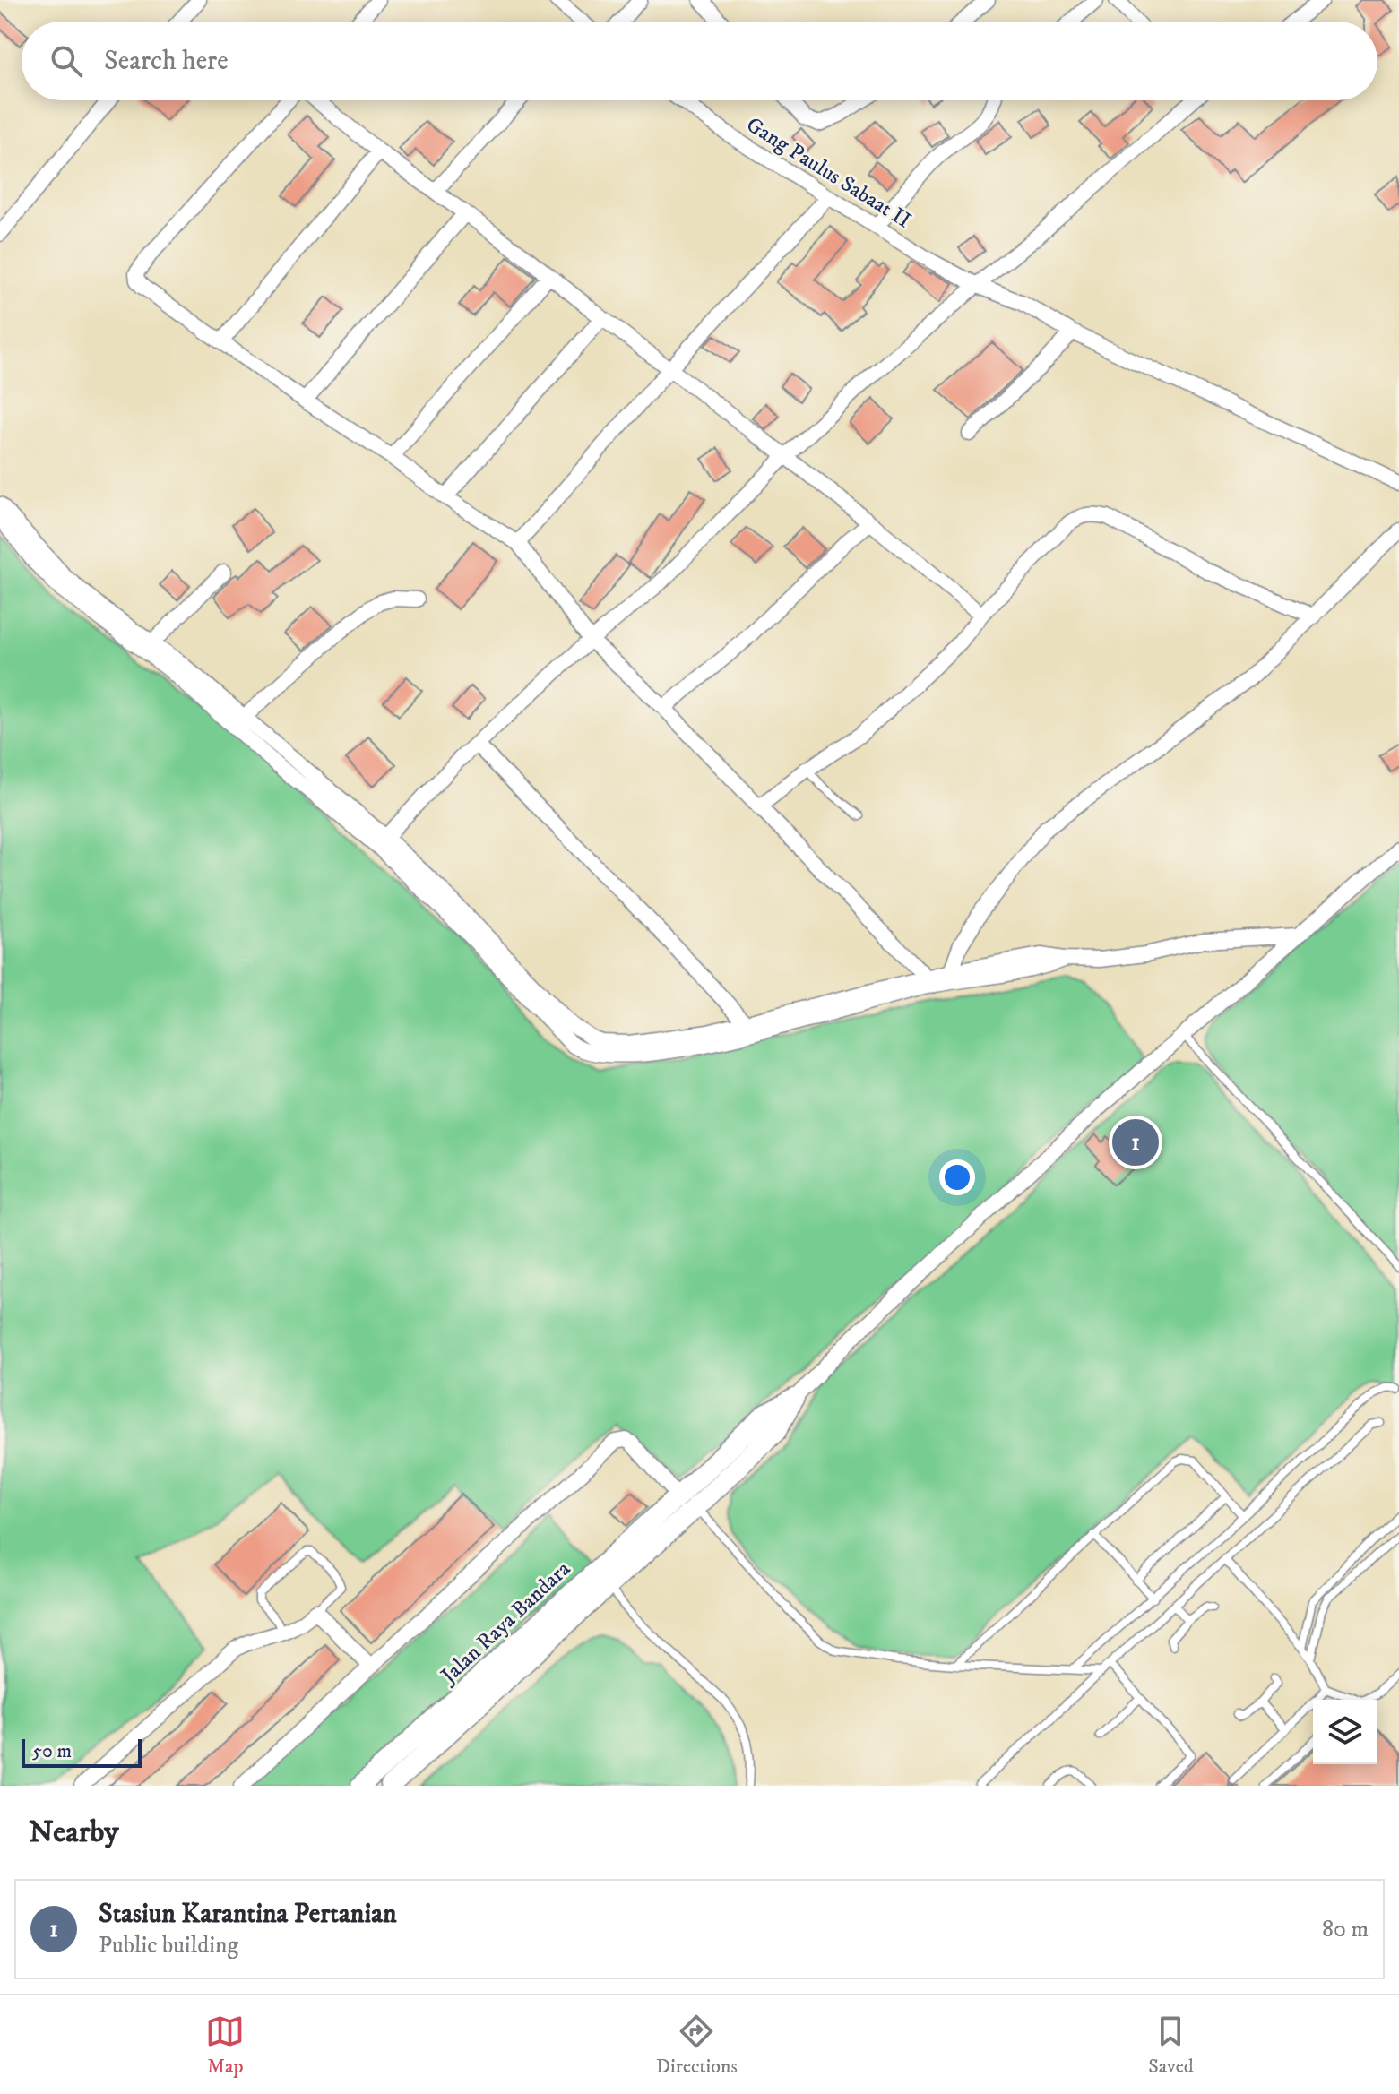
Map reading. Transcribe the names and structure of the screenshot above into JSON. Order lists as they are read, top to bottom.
{
  "streets": {
    "main road": ["Jalan Raya Bandara"],
    "street": ["Gang Paulus Sabaat II"]
  },
  "scale_bar": "50 m",
  "page": {
    "search": "Search here",
    "pins": "1",
    "scale": "50 m",
    "heading": "Nearby",
    "list": [
      {
        "mark": "1",
        "name": "Stasiun Karantina Pertanian",
        "note": "Public building",
        "value": "80 m"
      }
    ],
    "nav": ["Map", "Directions", "Saved"]
  }
}
